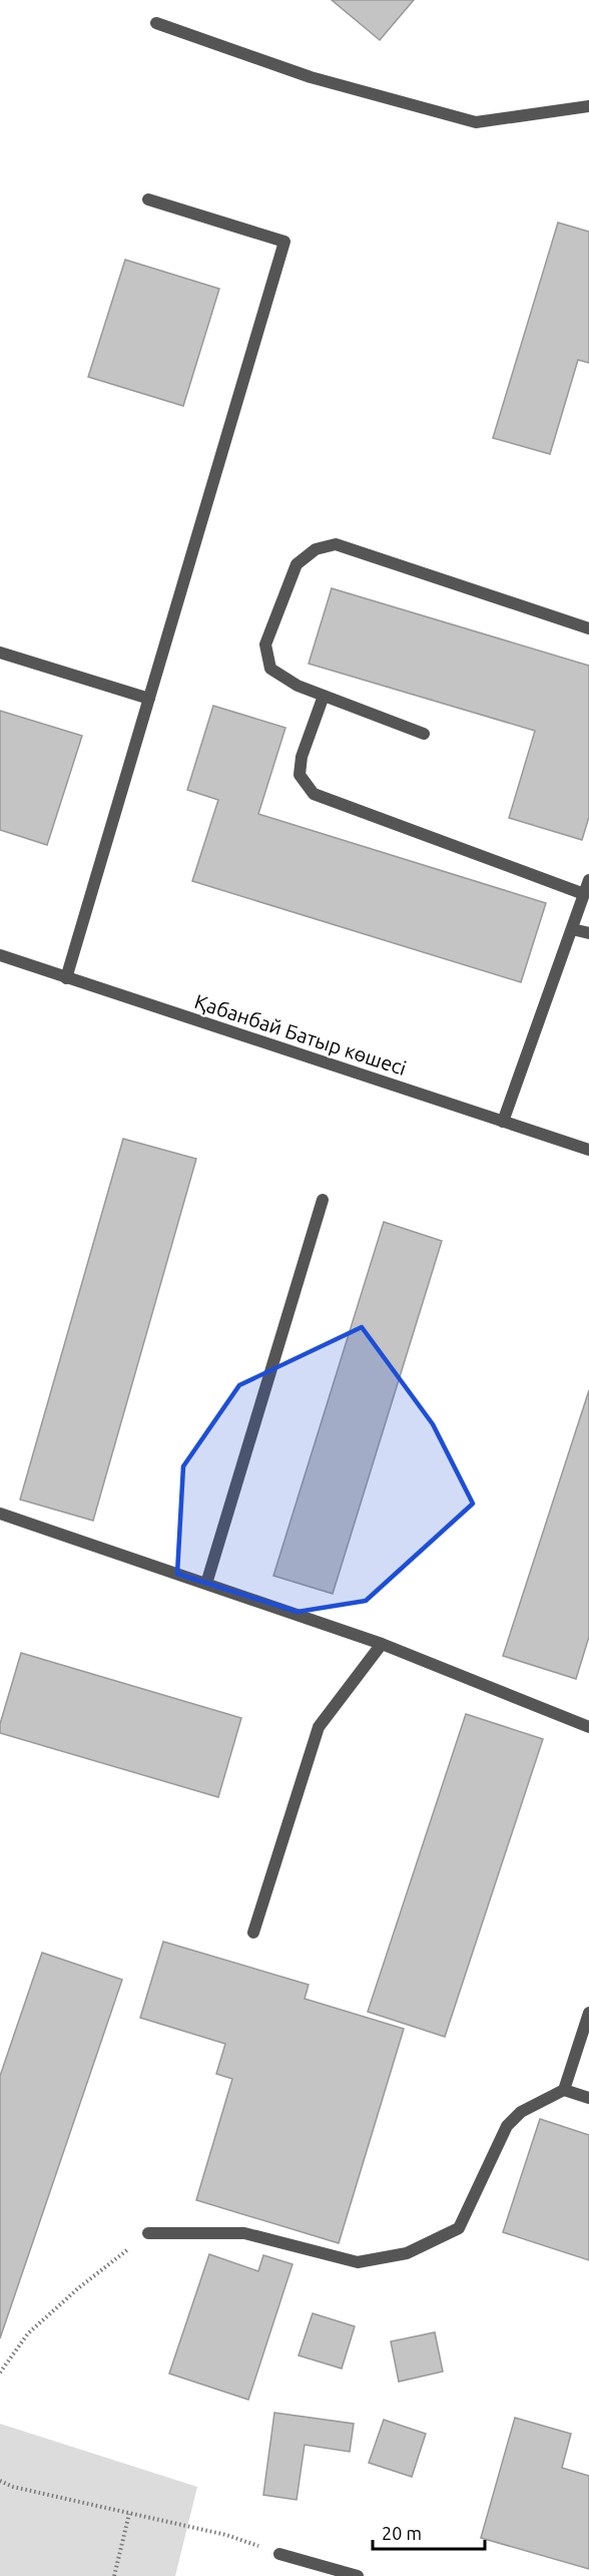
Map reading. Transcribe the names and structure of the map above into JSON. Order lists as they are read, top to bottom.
{
  "streets": {
    "street": ["Қабанбай Батыр көшесі"]
  },
  "scale_bar": "20 m"
}
